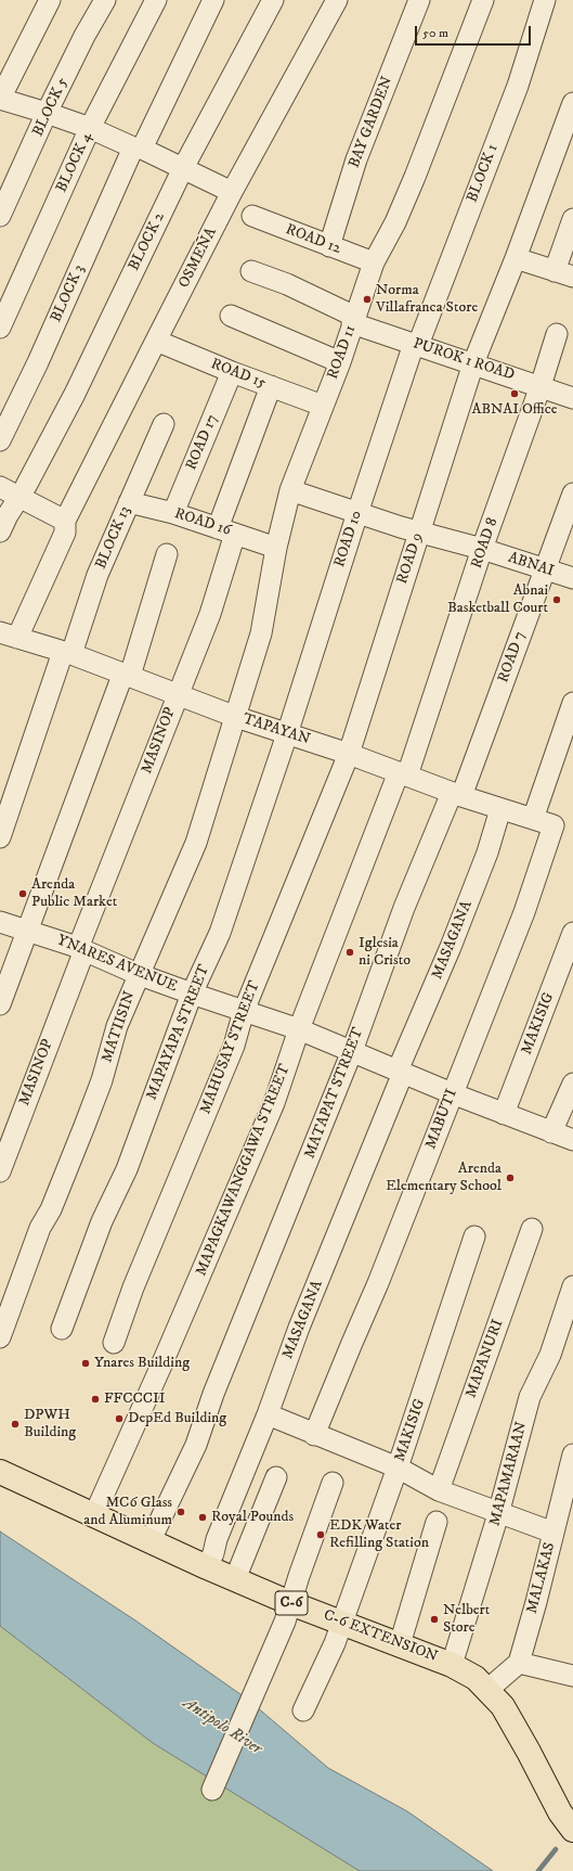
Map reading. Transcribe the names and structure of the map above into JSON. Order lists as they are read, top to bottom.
{
  "streets": {
    "main road": ["C-6", "C-6 EXTENSION"],
    "street": [
      "BLOCK 5",
      "BAY GARDEN",
      "BLOCK 4",
      "BLOCK 1",
      "ROAD 12",
      "BLOCK 2",
      "OSMEÑA",
      "BLOCK 3",
      "ROAD 11",
      "PUROK 1 ROAD",
      "ROAD 15",
      "ROAD 17",
      "ROAD 16",
      "BLOCK 13",
      "ROAD 10",
      "ROAD 8",
      "ROAD 9",
      "ABNAI",
      "ROAD 7",
      "TAPAYAN",
      "MASINOP",
      "MASAGANA",
      "YNARES AVENUE",
      "MAKISIG",
      "MATIISIN",
      "MAPAYAPA STREET",
      "MAHUSAY STREET",
      "MATAPAT STREET",
      "MABUTI",
      "MAPAGKAWANGGAWA STREET",
      "MAPANURI",
      "MAPAMARAAN",
      "MALAKAS"
    ]
  },
  "crossings": [
    ["BAY GARDEN", "ROAD 12"],
    ["BLOCK 1", "PUROK 1 ROAD"],
    ["BLOCK 1", "ROAD 10"],
    ["ROAD 12", "ROAD 11"],
    ["OSMEÑA", "ROAD 15"],
    ["OSMEÑA", "TAPAYAN"],
    ["ROAD 11", "PUROK 1 ROAD"],
    ["ROAD 11", "ROAD 15"],
    ["ROAD 11", "ROAD 16"],
    ["ROAD 11", "ABNAI"],
    ["ROAD 11", "TAPAYAN"],
    ["ROAD 11", "MATIISIN"],
    ["PUROK 1 ROAD", "ROAD 10"],
    ["PUROK 1 ROAD", "ROAD 8"],
    ["PUROK 1 ROAD", "ROAD 9"],
    ["ROAD 15", "ROAD 17"],
    ["ROAD 15", "MASINOP"],
    ["ROAD 17", "ROAD 16"],
    ["ROAD 16", "BLOCK 13"],
    ["ROAD 16", "MASINOP"],
    ["BLOCK 13", "TAPAYAN"],
    ["ROAD 10", "ABNAI"],
    ["ROAD 10", "TAPAYAN"],
    ["ROAD 10", "MAPAYAPA STREET"],
    ["ROAD 8", "ABNAI"],
    ["ROAD 8", "TAPAYAN"],
    ["ROAD 8", "MAPAGKAWANGGAWA STREET"],
    ["ROAD 9", "ABNAI"],
    ["ROAD 9", "TAPAYAN"],
    ["ROAD 9", "MAHUSAY STREET"],
    ["ABNAI", "ROAD 7"],
    ["ROAD 7", "TAPAYAN"],
    ["ROAD 7", "MATAPAT STREET"],
    ["TAPAYAN", "MASINOP"],
    ["TAPAYAN", "MASAGANA"],
    ["TAPAYAN", "MATIISIN"],
    ["TAPAYAN", "MAPAYAPA STREET"],
    ["TAPAYAN", "MAHUSAY STREET"],
    ["TAPAYAN", "MATAPAT STREET"],
    ["TAPAYAN", "MABUTI"],
    ["TAPAYAN", "MAPAGKAWANGGAWA STREET"],
    ["MASINOP", "YNARES AVENUE"],
    ["MASAGANA", "YNARES AVENUE"],
    ["MASAGANA", "C-6 EXTENSION"],
    ["YNARES AVENUE", "MAKISIG"],
    ["YNARES AVENUE", "MATIISIN"],
    ["YNARES AVENUE", "MAPAYAPA STREET"],
    ["YNARES AVENUE", "MAHUSAY STREET"],
    ["YNARES AVENUE", "MATAPAT STREET"],
    ["YNARES AVENUE", "MABUTI"],
    ["YNARES AVENUE", "MAPAGKAWANGGAWA STREET"],
    ["MAKISIG", "C-6 EXTENSION"],
    ["MATAPAT STREET", "C-6 EXTENSION"],
    ["MAPAGKAWANGGAWA STREET", "C-6 EXTENSION"],
    ["MAPAMARAAN", "C-6 EXTENSION"]
  ],
  "water": ["Antipolo River"],
  "places": [
    "Norma Villafranca Store",
    "ABNAI Office",
    "Abnai Basketball Court",
    "Arenda Public Market",
    "Iglesia ni Cristo",
    "Arenda Elementary School",
    "Ynares Building",
    "FFCCCII",
    "DepEd Building",
    "DPWH Building",
    "MC6 Glass and Aluminum",
    "Royal Pounds",
    "EDK Water Refilling Station",
    "Nelbert Store"
  ],
  "scale_bar": "50 m"
}
